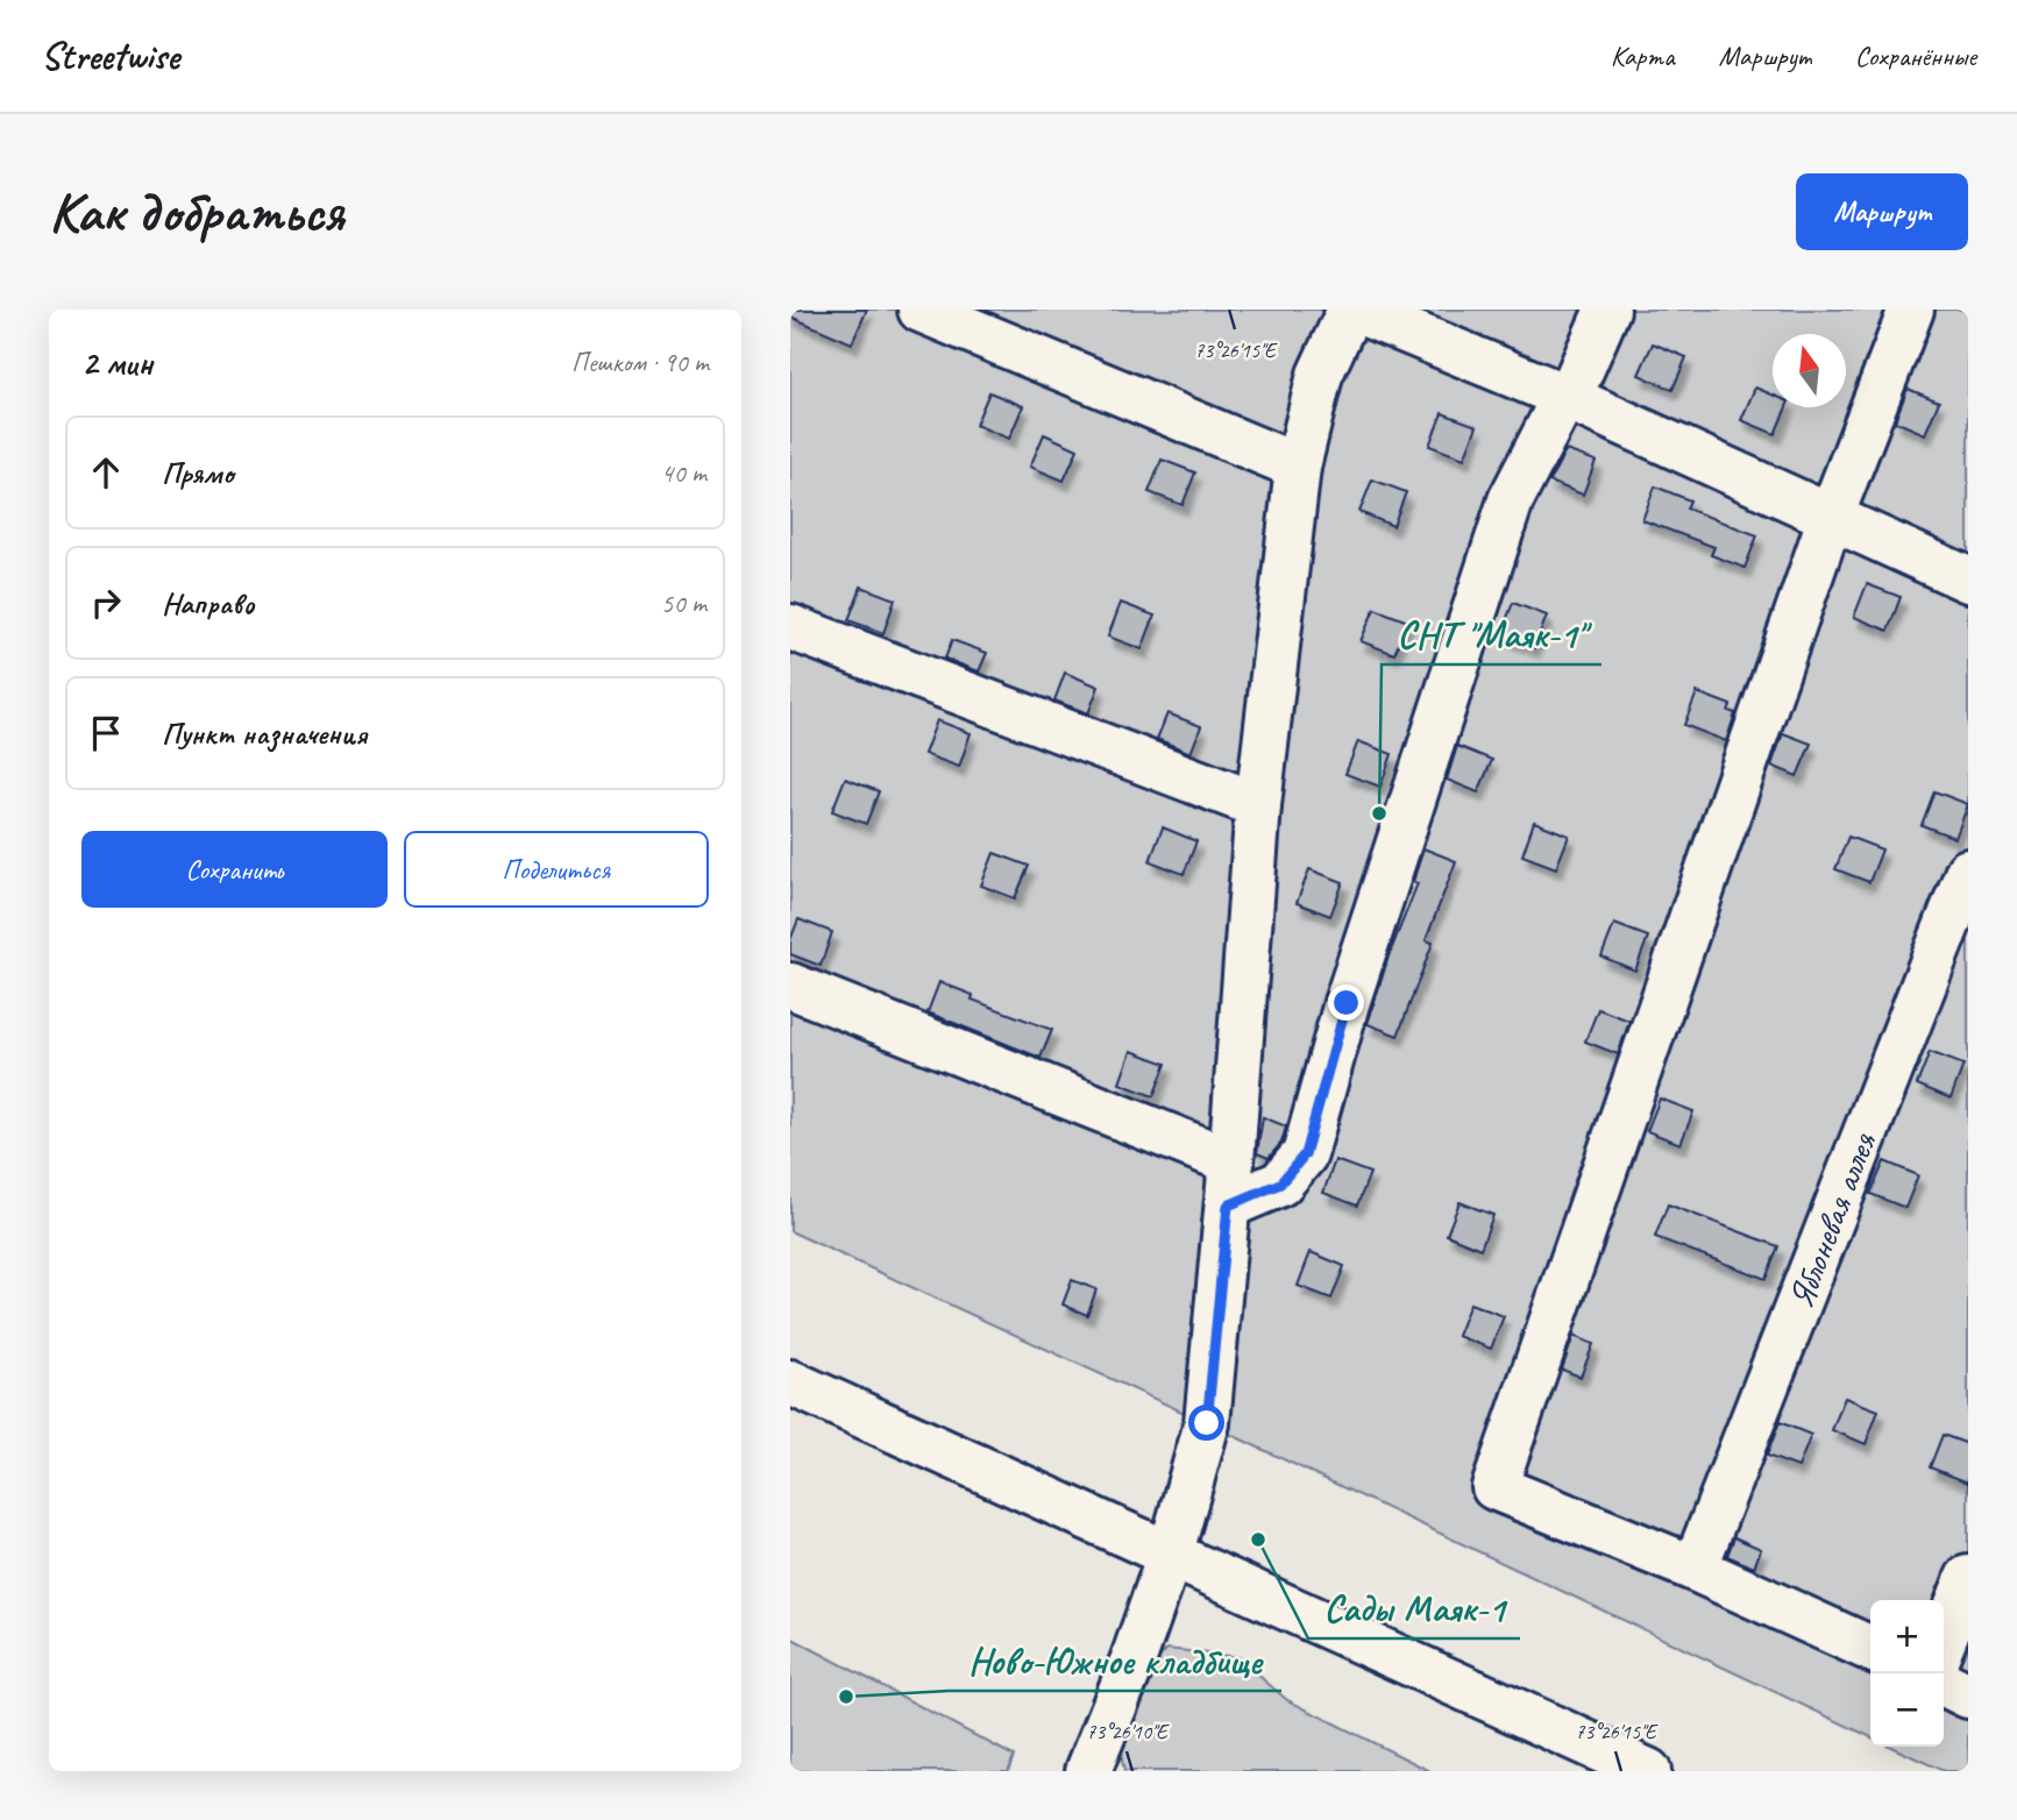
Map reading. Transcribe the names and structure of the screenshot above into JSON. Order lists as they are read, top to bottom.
{
  "streets": {
    "main road": ["Яблоневая аллея"]
  },
  "places": ["СНТ \"Маяк-1\"", "Сады Маяк-1", "Ново-Южное кладбище"],
  "north": "top",
  "page": {
    "header": "Streetwise",
    "nav": ["Карта", "Маршрут", "Сохранённые"],
    "buttons": [
      "Маршрут",
      ["Сохранить", "Поделиться"]
    ],
    "title": "Как добраться",
    "heading": ["2 мин", "Пешком · 90 m"],
    "list": [
      ["Прямо", "40 m"],
      ["Направо", "50 m"],
      "Пункт назначения"
    ],
    "map_buttons": ["+", "−"]
  },
  "coordinates": ["73°26'15\"E", "73°26'10\"E"]
}
